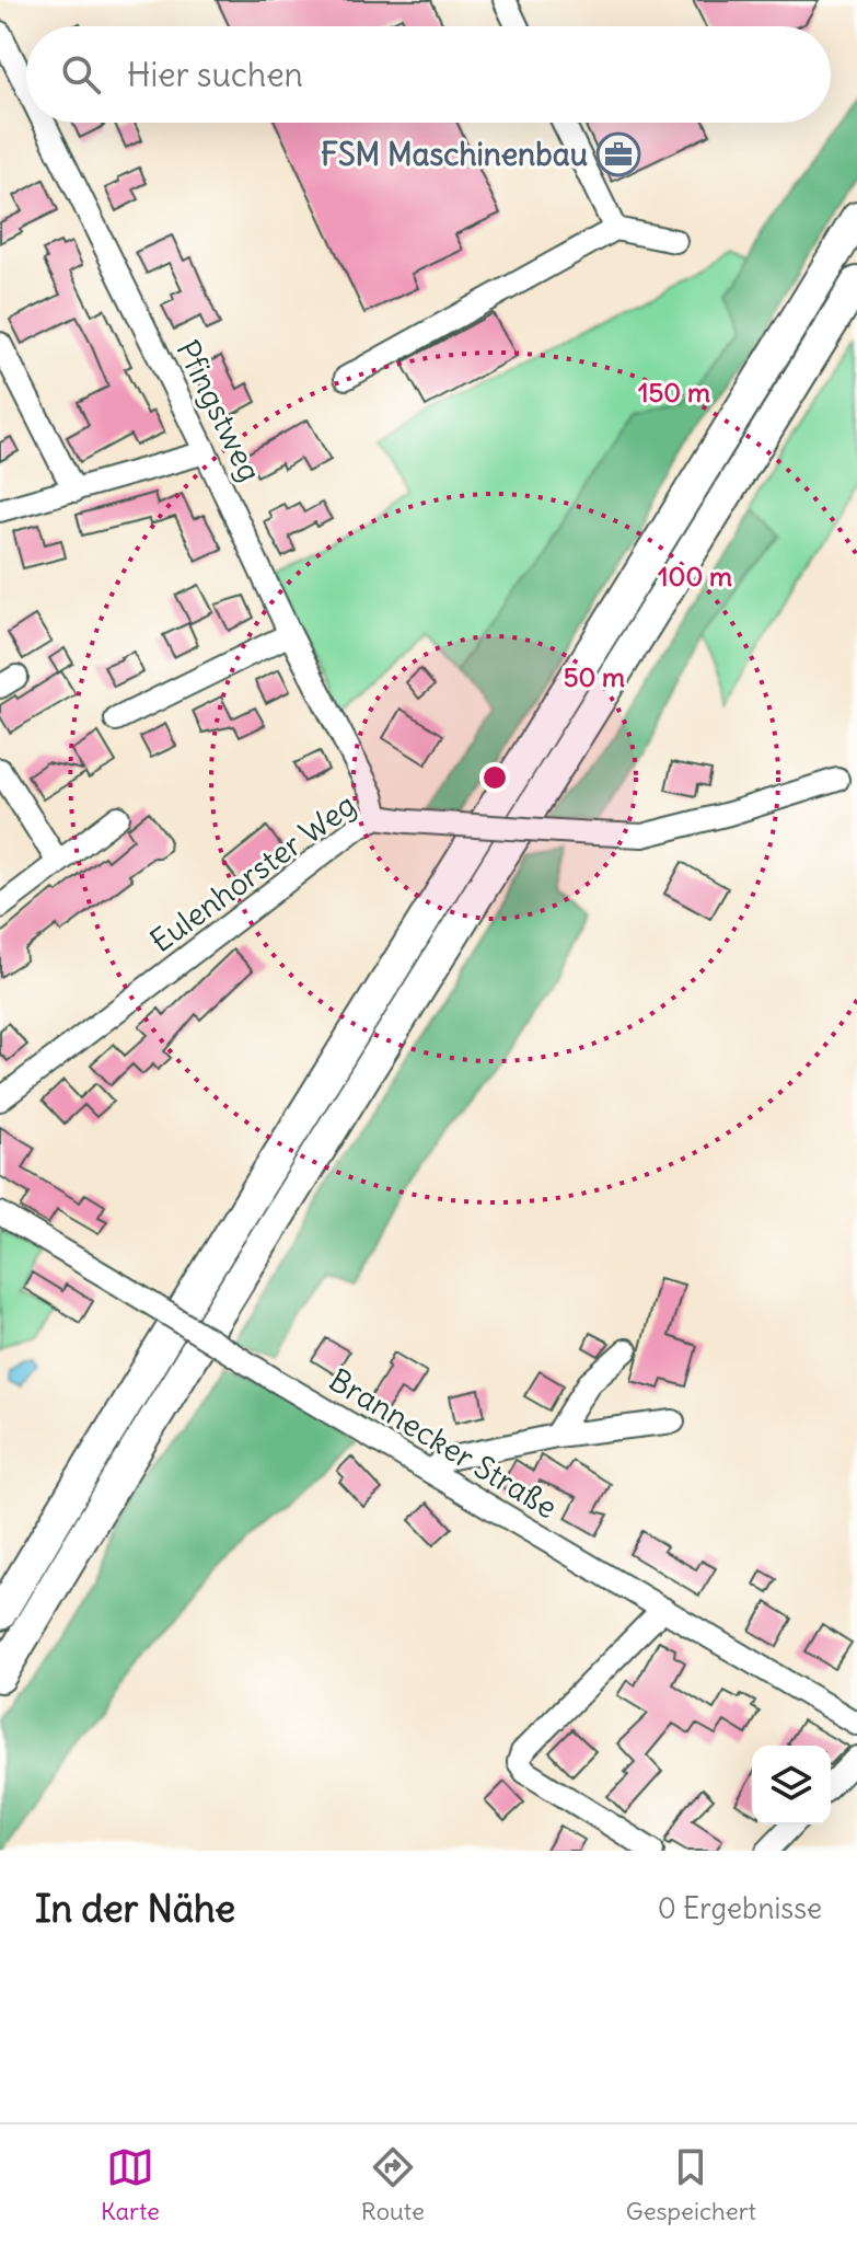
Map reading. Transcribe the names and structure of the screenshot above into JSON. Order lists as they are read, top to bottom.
{
  "streets": {
    "street": ["Pfingstweg", "Eulenhorster Weg", "Brannecker Straße"]
  },
  "crossings": [
    ["Pfingstweg", "Eulenhorster Weg"]
  ],
  "places": {
    "office": ["FSM Maschinenbau"]
  },
  "page": {
    "search": "Hier suchen",
    "heading": ["In der Nähe", "0 Ergebnisse"],
    "nav": ["Karte", "Route", "Gespeichert"]
  },
  "rings": ["150 m", "100 m", "50 m"]
}
